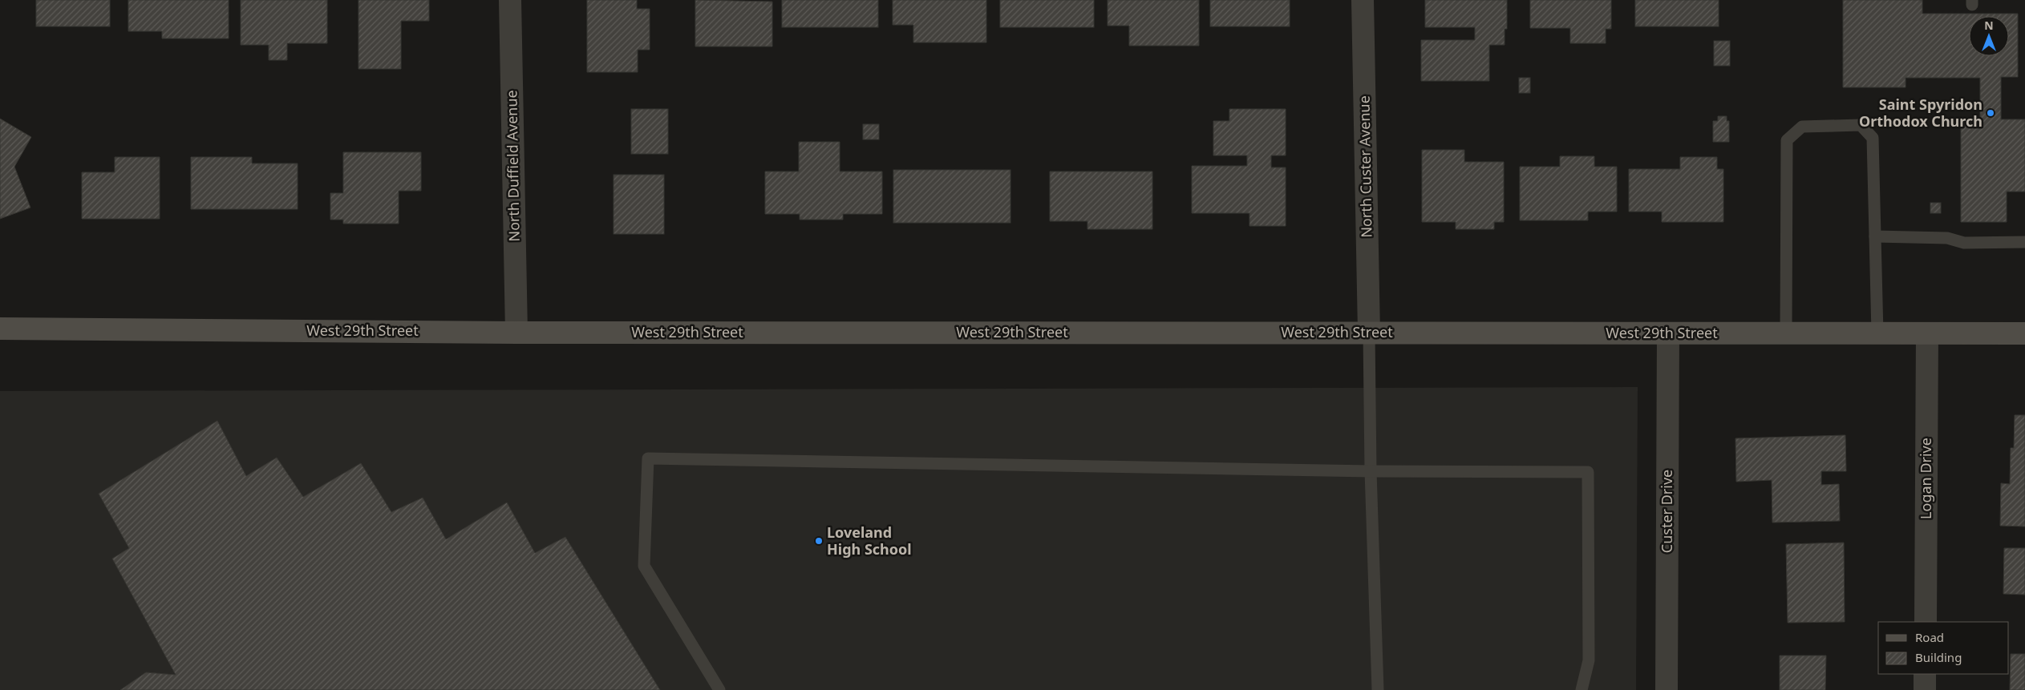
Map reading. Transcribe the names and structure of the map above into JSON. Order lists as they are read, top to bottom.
{
  "streets": {
    "main road": ["West 29th Street"],
    "street": [
      "North Duffield Avenue",
      "North Custer Avenue",
      "Logan Drive",
      "Custer Drive"
    ]
  },
  "crossings": [
    ["North Duffield Avenue", "West 29th Street"],
    ["North Custer Avenue", "West 29th Street"],
    ["West 29th Street", "Logan Drive"],
    ["West 29th Street", "Custer Drive"]
  ],
  "places": ["Saint Spyridon Orthodox Church", "Loveland High School"],
  "legend": ["Road", "Building"],
  "north": "top"
}
